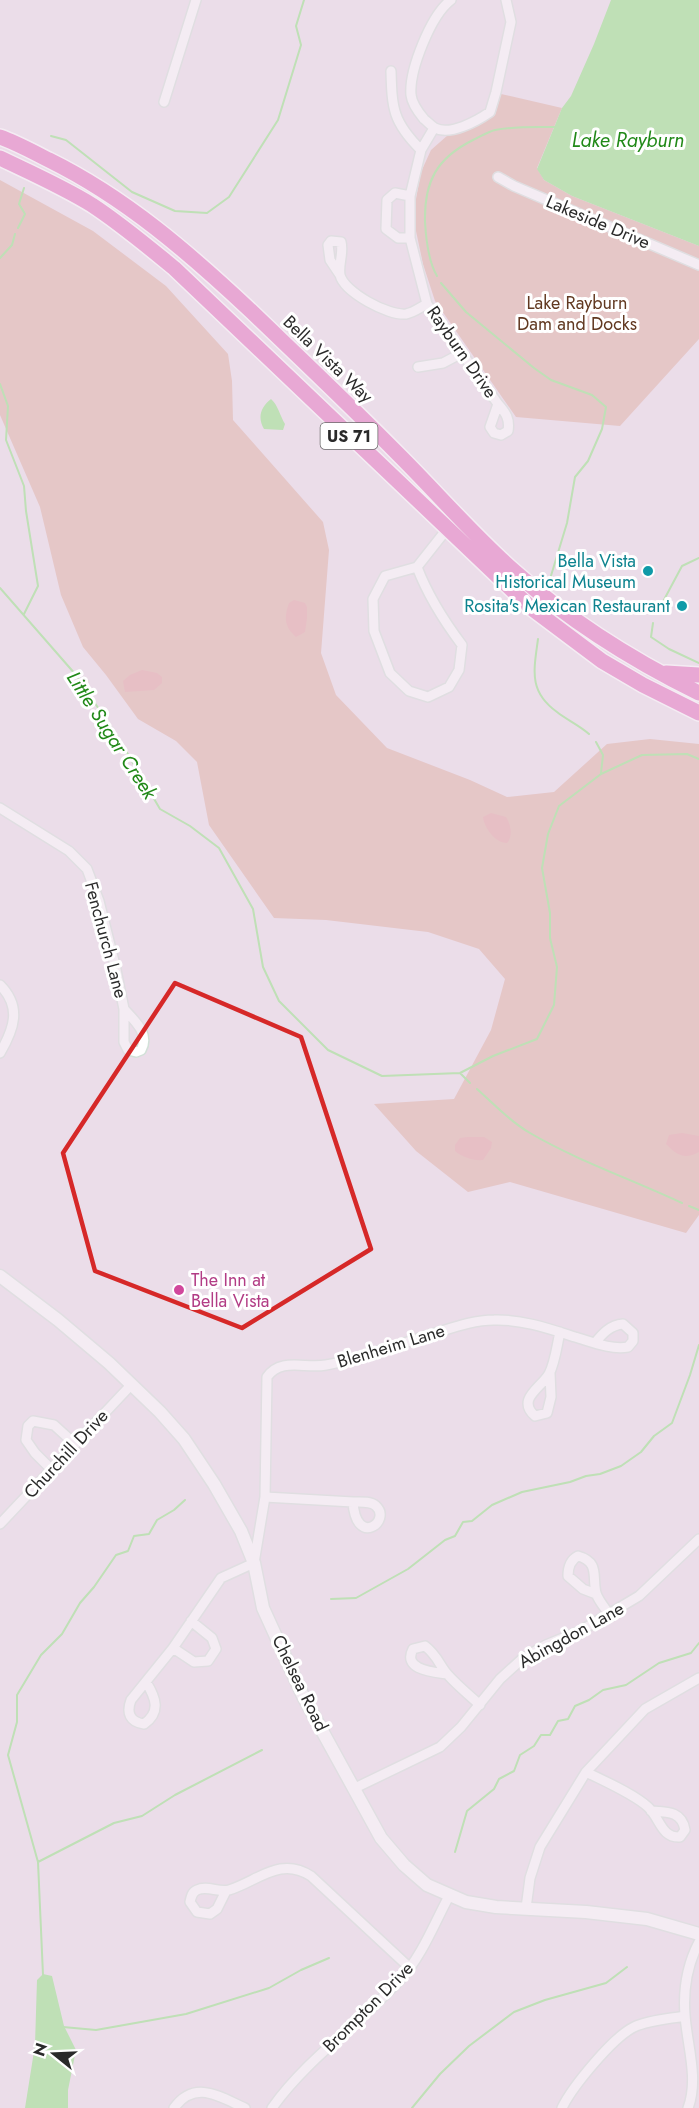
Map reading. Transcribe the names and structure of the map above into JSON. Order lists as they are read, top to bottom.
{
  "streets": {
    "main road": ["Bella Vista Way", "US 71"],
    "street": [
      "Lakeside Drive",
      "Rayburn Drive",
      "Fenchurch Lane",
      "Blenheim Lane",
      "Churchill Drive",
      "Abingdon Lane",
      "Chelsea Road",
      "Brompton Drive"
    ]
  },
  "crossings": [
    ["Blenheim Lane", "Chelsea Road"],
    ["Churchill Drive", "Chelsea Road"],
    ["Abingdon Lane", "Chelsea Road"],
    ["Chelsea Road", "Brompton Drive"]
  ],
  "water": ["Lake Rayburn", "Little Sugar Creek"],
  "parks": ["Lake Rayburn Dam and Docks"],
  "places": ["Bella Vista Historical Museum", "Rosita's Mexican Restaurant", "The Inn at Bella Vista"],
  "north": "left"
}
